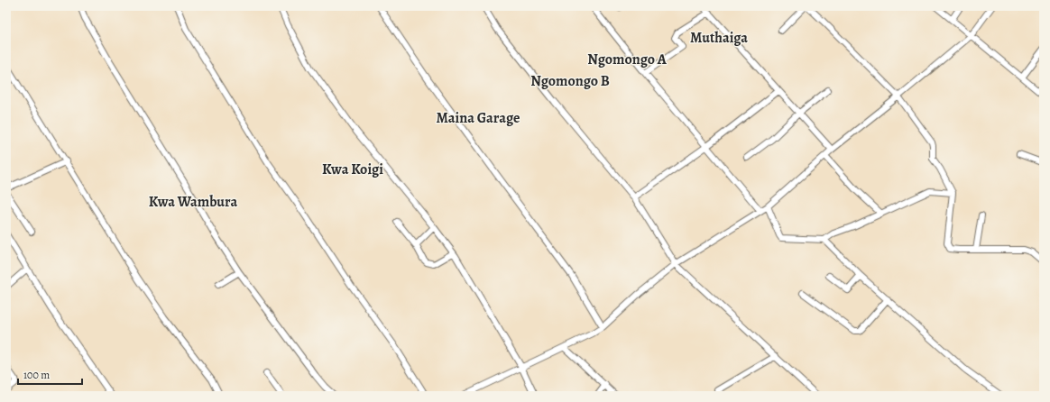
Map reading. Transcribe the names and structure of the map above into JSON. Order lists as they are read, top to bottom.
{
  "districts": [
    "Muthaiga",
    "Ngomongo A",
    "Ngomongo B",
    "Maina Garage",
    "Kwa Koigi",
    "Kwa Wambura"
  ],
  "scale_bar": "100 m"
}
